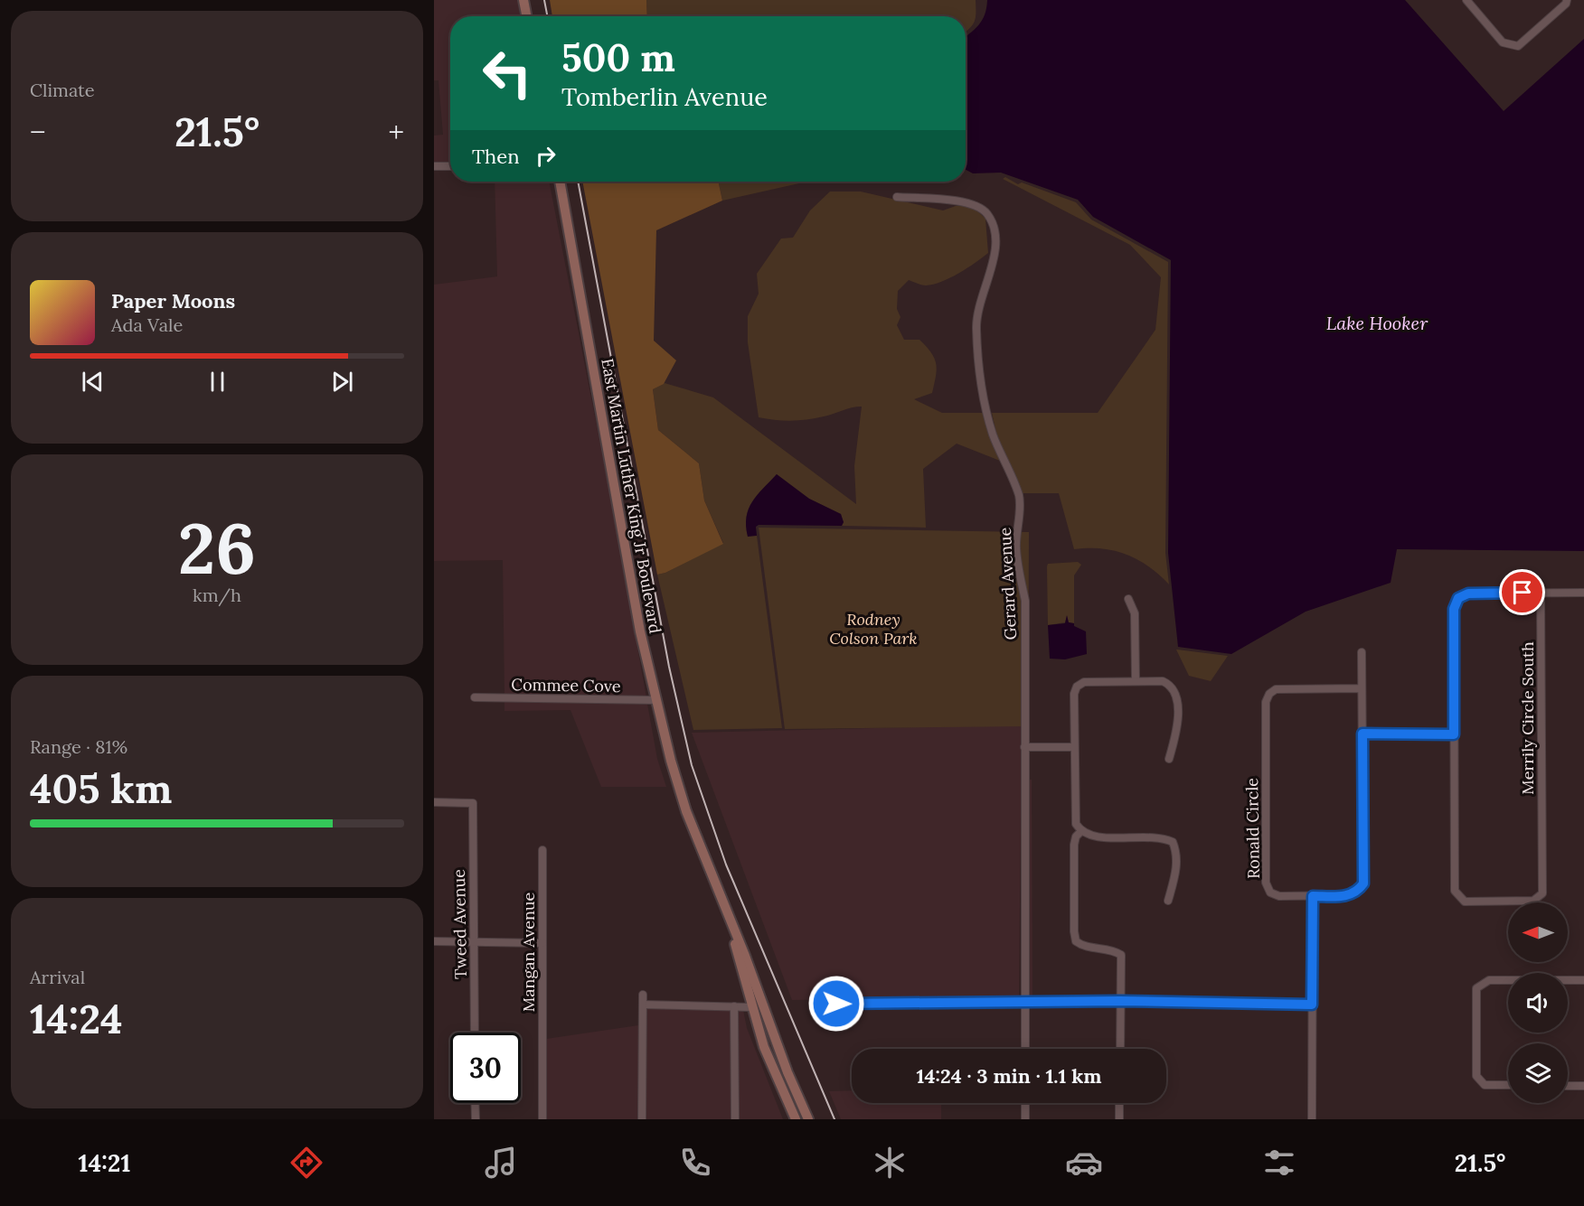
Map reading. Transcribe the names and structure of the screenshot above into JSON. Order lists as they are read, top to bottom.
{
  "streets": {
    "main road": ["East Martin Luther King Jr Boulevard"],
    "street": [
      "Gerard Avenue",
      "Commee Cove",
      "Merrily Circle South",
      "Ronald Circle",
      "Tweed Avenue",
      "Mangan Avenue"
    ]
  },
  "crossings": [
    ["East Martin Luther King Jr Boulevard", "Commee Cove"]
  ],
  "water": ["Lake Hooker"],
  "parks": ["Rodney Colson Park"],
  "north": "left",
  "page": {
    "tile": [
      "Climate",
      ["26", "km/h"],
      ["Range · 81%", "405 km"],
      ["Arrival", "14:24"]
    ],
    "turn": ["500 m", "Tomberlin Avenue"],
    "heat": ["−", "21.5°", "+"],
    "then": "Then",
    "song": ["Paper Moons", "Ada Vale"],
    "limit": "30",
    "trip": "14:24 · 3 min · 1.1 km",
    "tabs": ["14:21", "21.5°"]
  }
}
